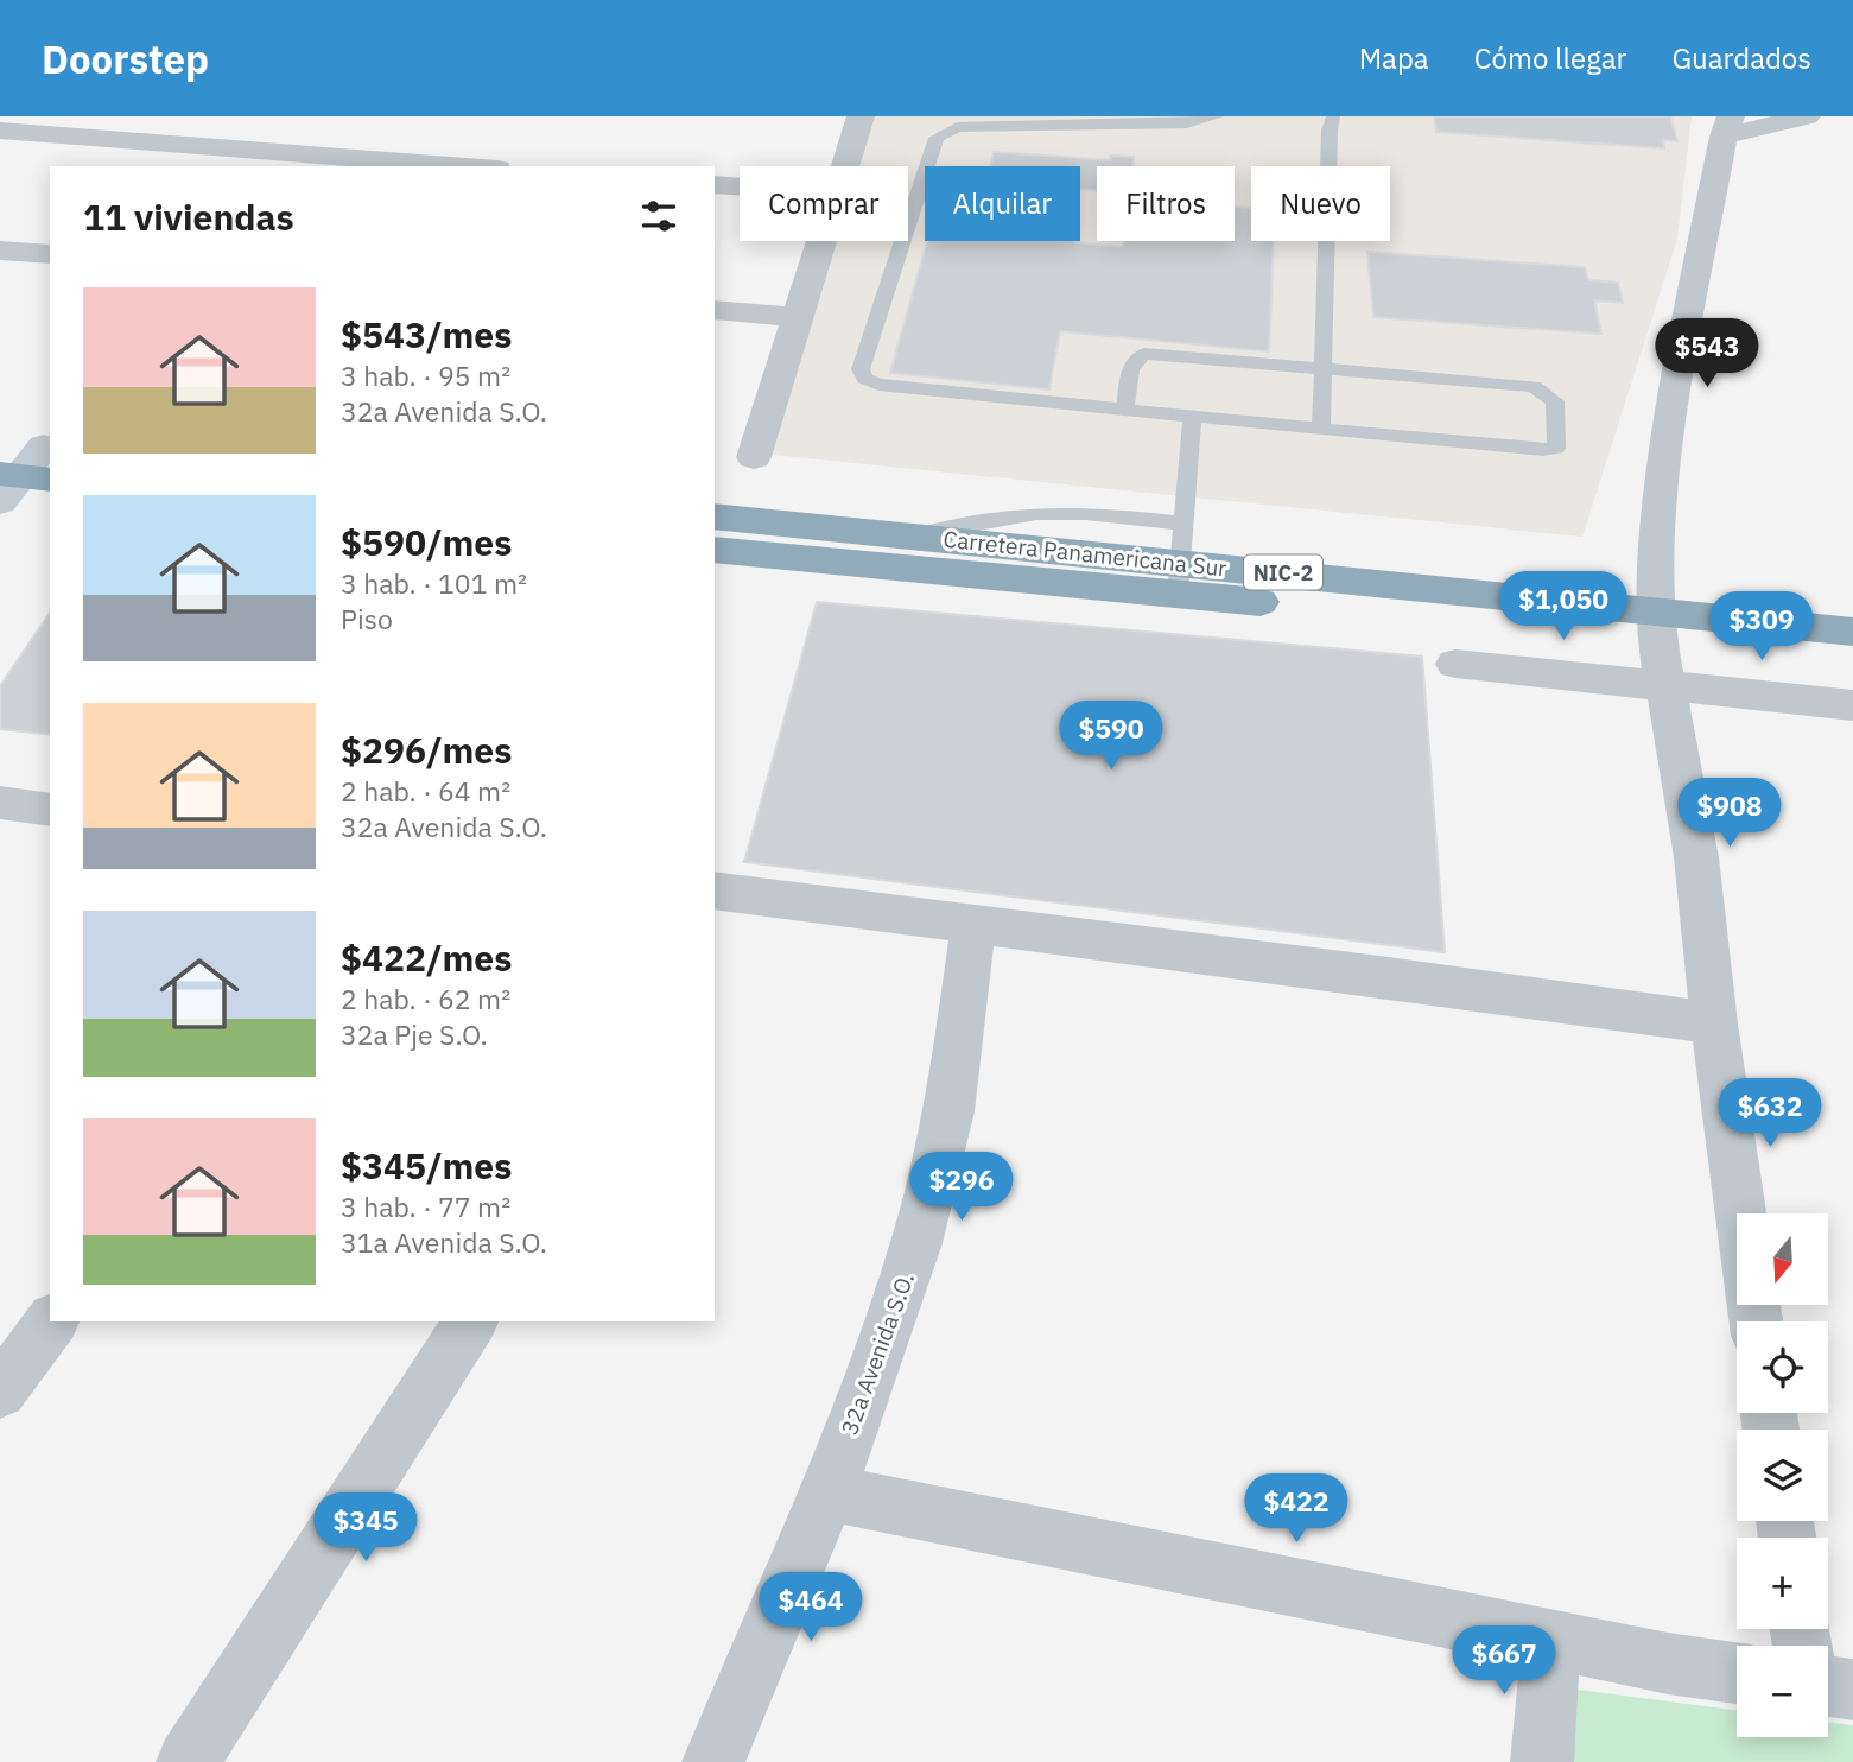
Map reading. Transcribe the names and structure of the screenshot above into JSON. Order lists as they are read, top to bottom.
{
  "streets": {
    "highway": ["Carretera Panamericana Sur", "NIC-2"],
    "street": ["32a Avenida S.O."]
  },
  "north": "bottom",
  "page": {
    "header": "Doorstep",
    "nav": ["Mapa", "Cómo llegar", "Guardados"],
    "chip": [
      "Comprar",
      "Alquilar",
      "Filtros",
      "Nuevo"
    ],
    "heading": "11 viviendas",
    "list": [
      {
        "name": "$543/mes",
        "note": "3 hab. · 95 m² · 32a Avenida S.O."
      },
      {
        "name": "$590/mes",
        "note": "3 hab. · 101 m² · Piso"
      },
      {
        "name": "$296/mes",
        "note": "2 hab. · 64 m² · 32a Avenida S.O."
      },
      {
        "name": "$422/mes",
        "note": "2 hab. · 62 m² · 32a Pje S.O."
      },
      {
        "name": "$345/mes",
        "note": "3 hab. · 77 m² · 31a Avenida S.O."
      }
    ],
    "price": [
      "$543",
      "$1,050",
      "$309",
      "$590",
      "$908",
      "$632",
      "$296",
      "$422",
      "$345",
      "$464",
      "$667"
    ],
    "map_buttons": ["+", "−"]
  }
}
